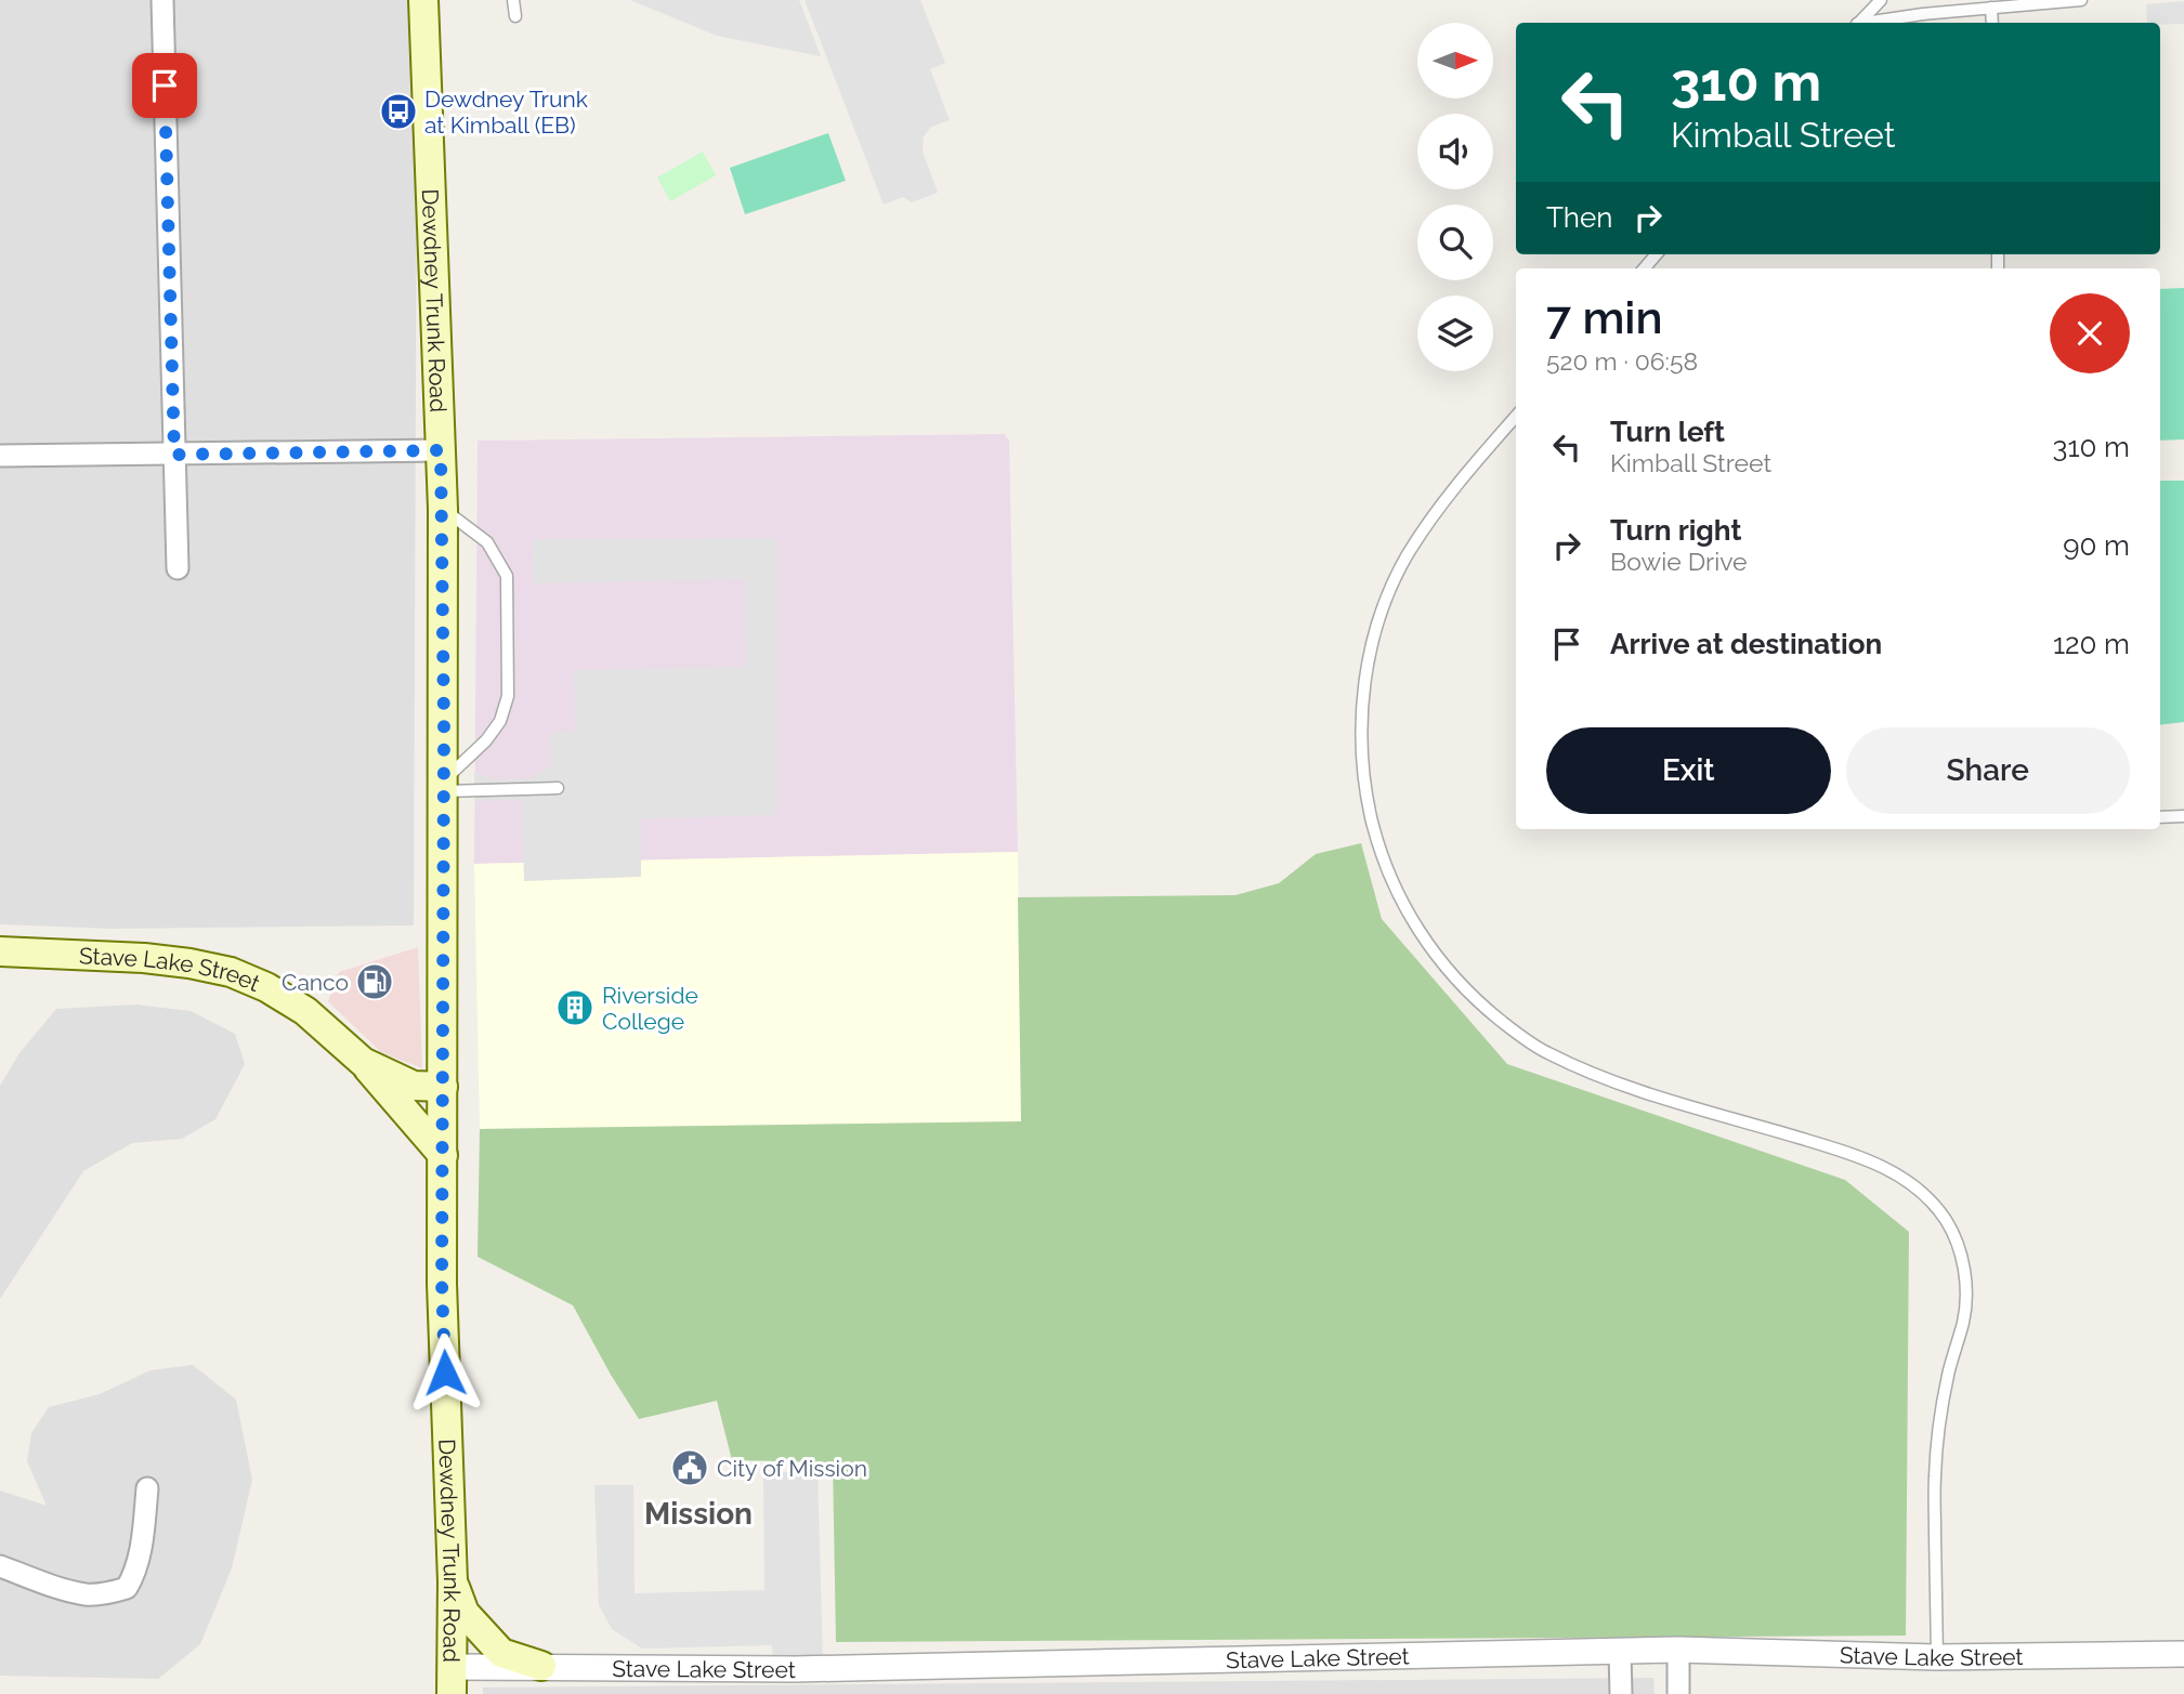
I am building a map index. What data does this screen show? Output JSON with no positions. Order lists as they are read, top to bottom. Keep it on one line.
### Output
{"streets":{"main road":["Dewdney Trunk Road","Stave Lake Street"]},"crossings":[["Dewdney Trunk Road","Stave Lake Street"]],"districts":["Mission"],"places":{"bus stop":["Dewdney Trunk at Kimball (EB)"],"fuel station":["Canco"],"building":["Riverside College"],"public building":["City of Mission"]},"north":"right","page":{"turn":["310 m","Kimball Street"],"then":"Then","heading":["7 min","520 m · 06:58"],"list":[{"name":"Turn left","note":"Kimball Street","value":"310 m"},{"name":"Turn right","note":"Bowie Drive","value":"90 m"},{"name":"Arrive at destination","value":"120 m"}],"buttons":["Exit","Share"]}}
